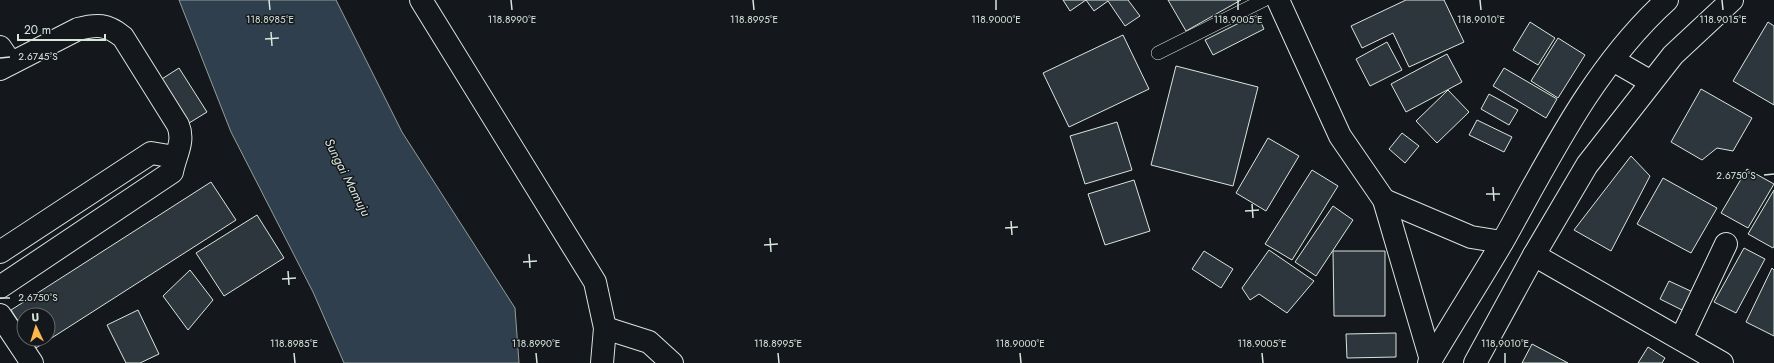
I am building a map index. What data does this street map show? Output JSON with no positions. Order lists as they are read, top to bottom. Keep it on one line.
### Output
{"water":["Sungai Mamuju"],"scale_bar":"20 m","north":"top","coordinates":["118.8985°E","118.8990°E","118.8995°E","118.9000°E","118.9005°E","118.9010°E","118.9015°E","2.6745°S","2.6750°S"]}
